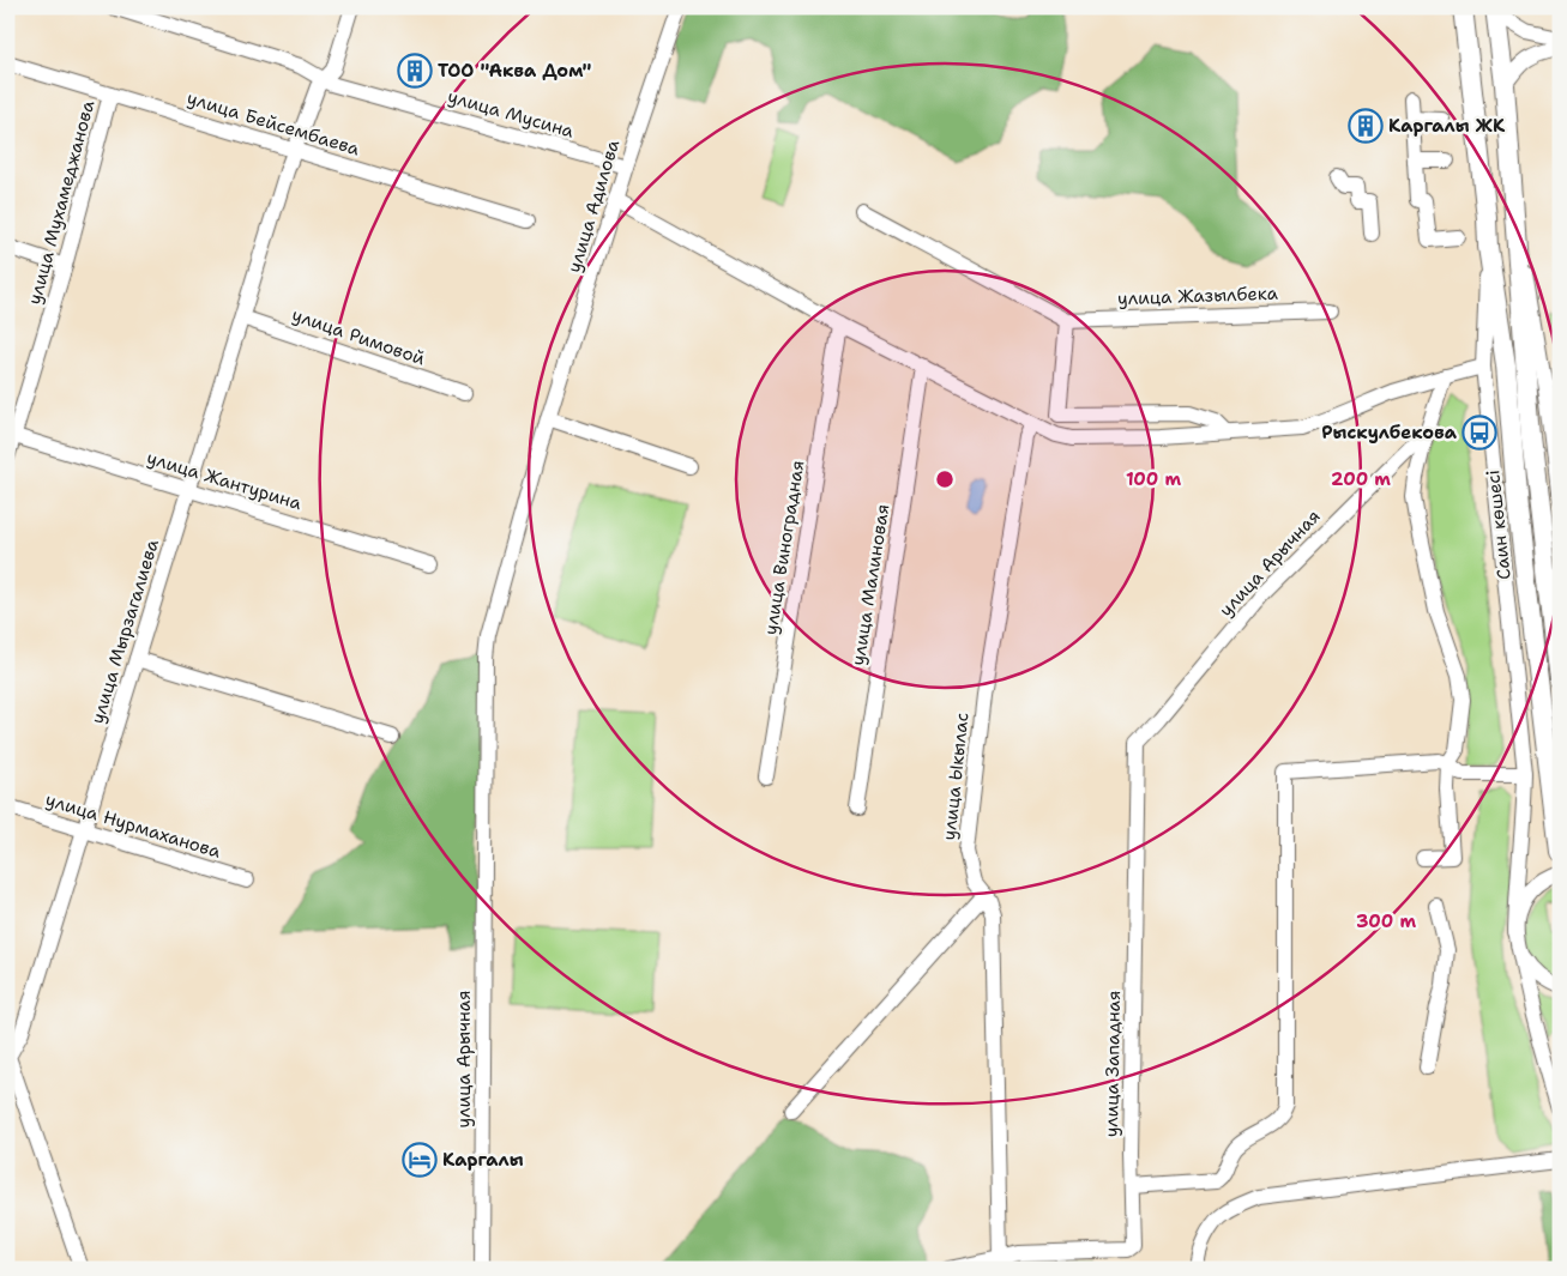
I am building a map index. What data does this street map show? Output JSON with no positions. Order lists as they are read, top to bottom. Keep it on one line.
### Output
{"streets":{"main road":["Саин көшесі"],"street":["улица Мусина","улица Бейсембаева","улица Мухамеджанова","улица Адилова","улица Жазылбека","улица Римовой","улица Жантурина","улица Виноградная","улица Арычная","улица Малиновая","улица Мырзагалиева","улица Ыкылас","улица Нурмаханова","улица Западная"]},"crossings":[["улица Мусина","улица Адилова"],["улица Мусина","улица Мырзагалиева"],["улица Бейсембаева","улица Мухамеджанова"],["улица Бейсембаева","улица Мырзагалиева"],["улица Мухамеджанова","улица Жантурина"],["улица Адилова","улица Арычная"],["улица Римовой","улица Мырзагалиева"],["улица Жантурина","улица Мырзагалиева"],["улица Арычная","улица Западная"],["улица Мырзагалиева","улица Нурмаханова"],["улица Ыкылас","улица Западная"]],"places":{"building":["ТОО \"Аква Дом\"","Каргалы ЖК"],"bus stop":["Рыскулбекова"],"hotel":["Каргалы"]},"rings":["100 m","200 m","300 m"]}
